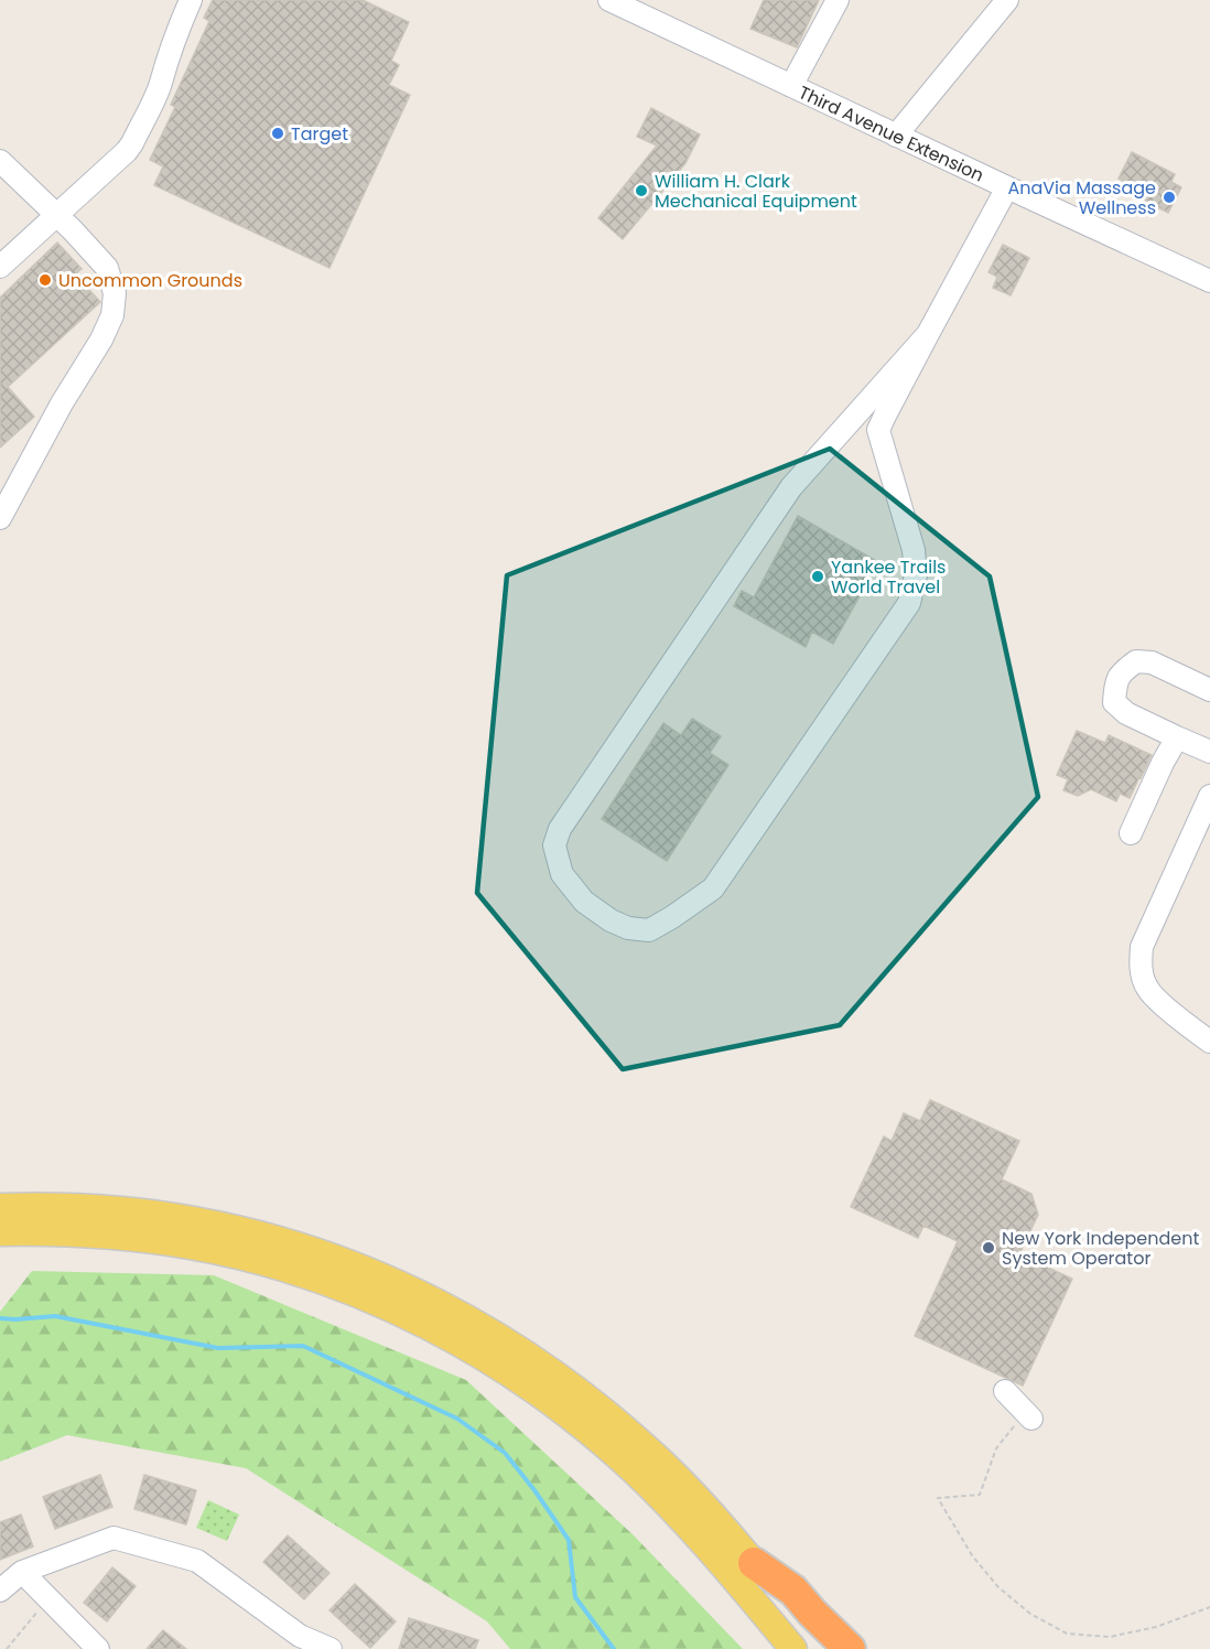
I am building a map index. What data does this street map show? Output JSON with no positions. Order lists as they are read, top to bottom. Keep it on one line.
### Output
{"streets":{"street":["Third Avenue Extension"]},"places":["Target","William H. Clark Mechanical Equipment","AnaVia Massage Wellness","Uncommon Grounds","Yankee Trails World Travel","New York Independent System Operator"]}
